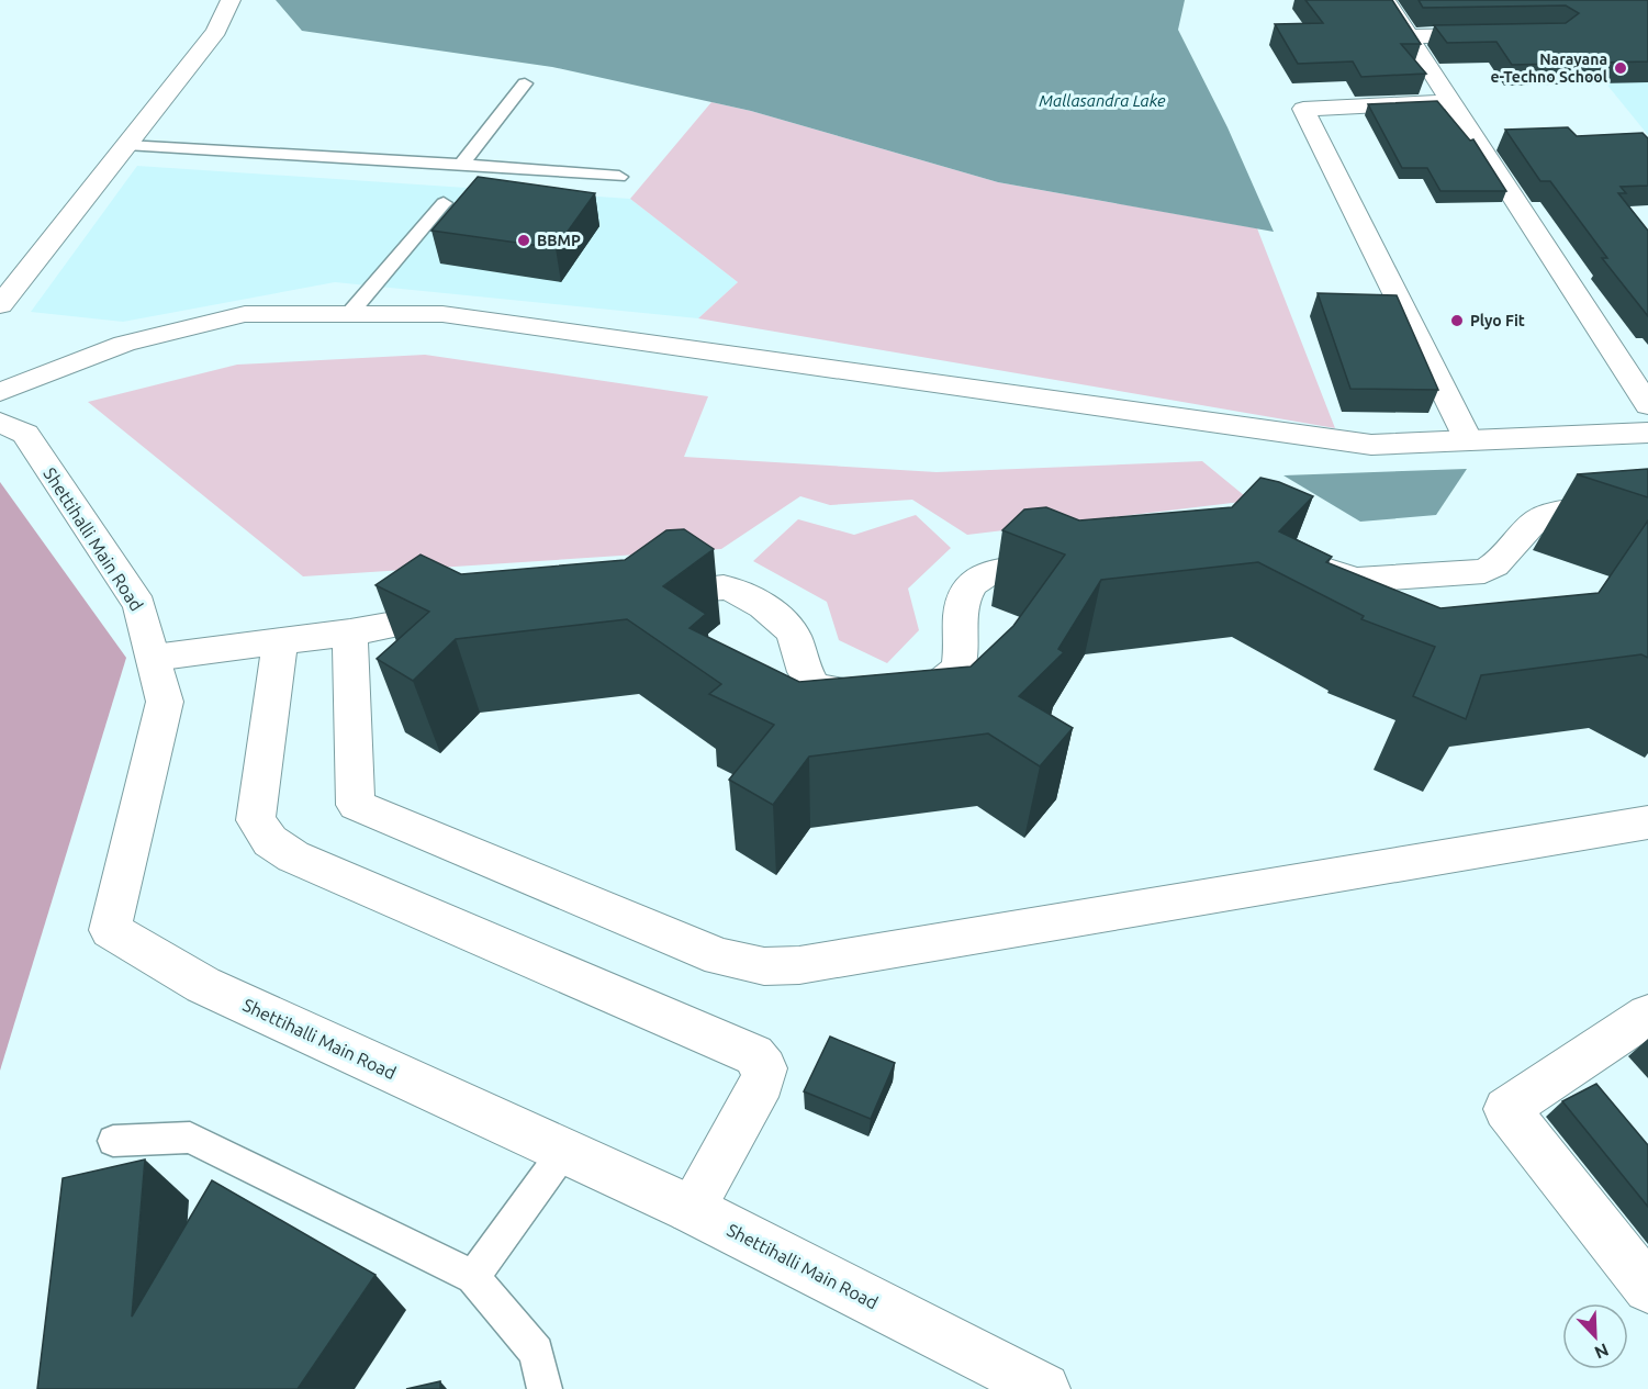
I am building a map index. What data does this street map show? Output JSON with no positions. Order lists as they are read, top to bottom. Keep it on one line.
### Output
{"streets":{"street":["Shettihalli Main Road"]},"water":["Mallasandra Lake"],"places":["Narayana e-Techno School","BBMP","Plyo Fit"],"north":"bottom right"}
